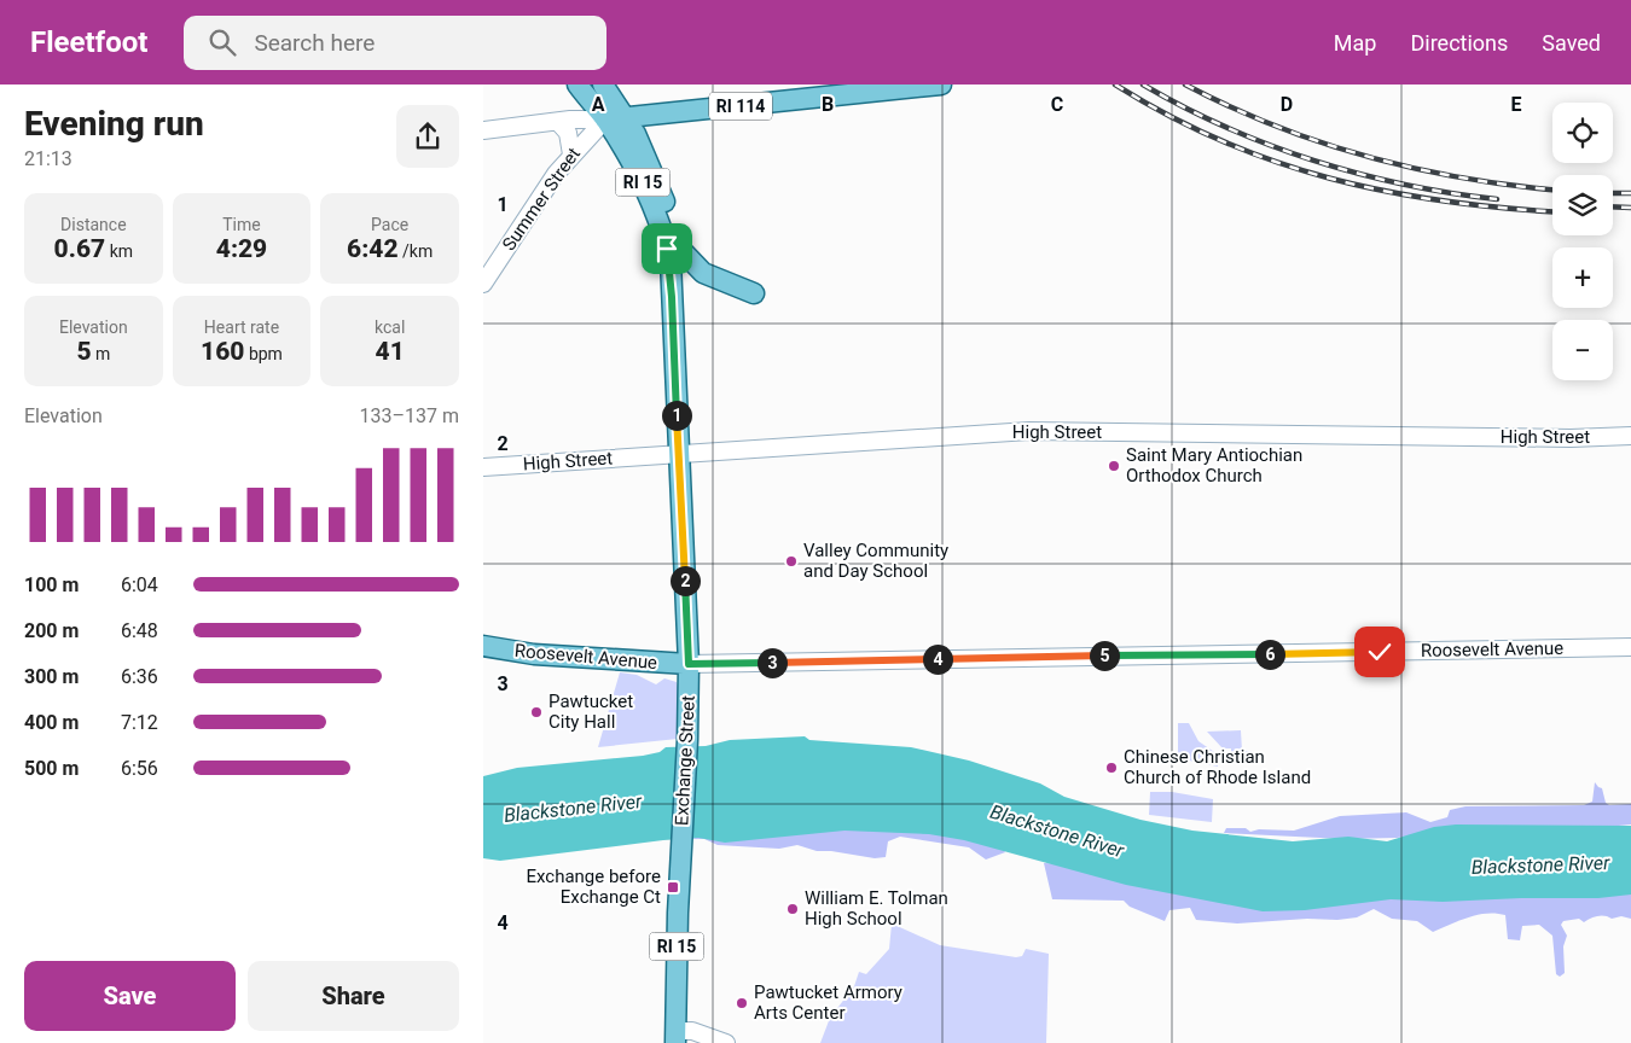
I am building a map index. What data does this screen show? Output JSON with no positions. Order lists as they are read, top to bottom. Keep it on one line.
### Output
{"streets":{"main road":["RI 114","RI 15","Summer Street","High Street","Roosevelt Avenue","Exchange Street"]},"crossings":[["RI 114","RI 15"],["RI 114","Summer Street"],["RI 114","Exchange Street"],["RI 15","Summer Street"],["RI 15","Exchange Street"],["Summer Street","Exchange Street"],["High Street","Exchange Street"],["Roosevelt Avenue","Exchange Street"]],"water":["Blackstone River"],"places":{"other":["Saint Mary Antiochian Orthodox Church","Valley Community and Day School","Pawtucket City Hall","Chinese Christian Church of Rhode Island","William E. Tolman High School","Pawtucket Armory Arts Center"],"transit":["Exchange before Exchange Ct"]},"page":{"header":"Fleetfoot","search":"Search here","nav":["Map","Directions","Saved"],"heading":["Evening run","21:13"],"map_buttons":["+","−"],"stats":[["Distance","0.67 km"],["Time","4:29"],["Pace","6:42 /km"],["Elevation","5 m"],["Heart rate","160 bpm"],["kcal","41"]],"chart":["Elevation","133–137 m"],"pins":["1","2","6","5","4","3"],"list":[{"name":"100 m","note":"6:04"},{"name":"200 m","note":"6:48"},{"name":"300 m","note":"6:36"},{"name":"400 m","note":"7:12"},{"name":"500 m","note":"6:56"}],"buttons":["Save","Share"]},"grid":{"columns":["A","B","C","D","E"],"rows":["1","2","3","4"]}}
